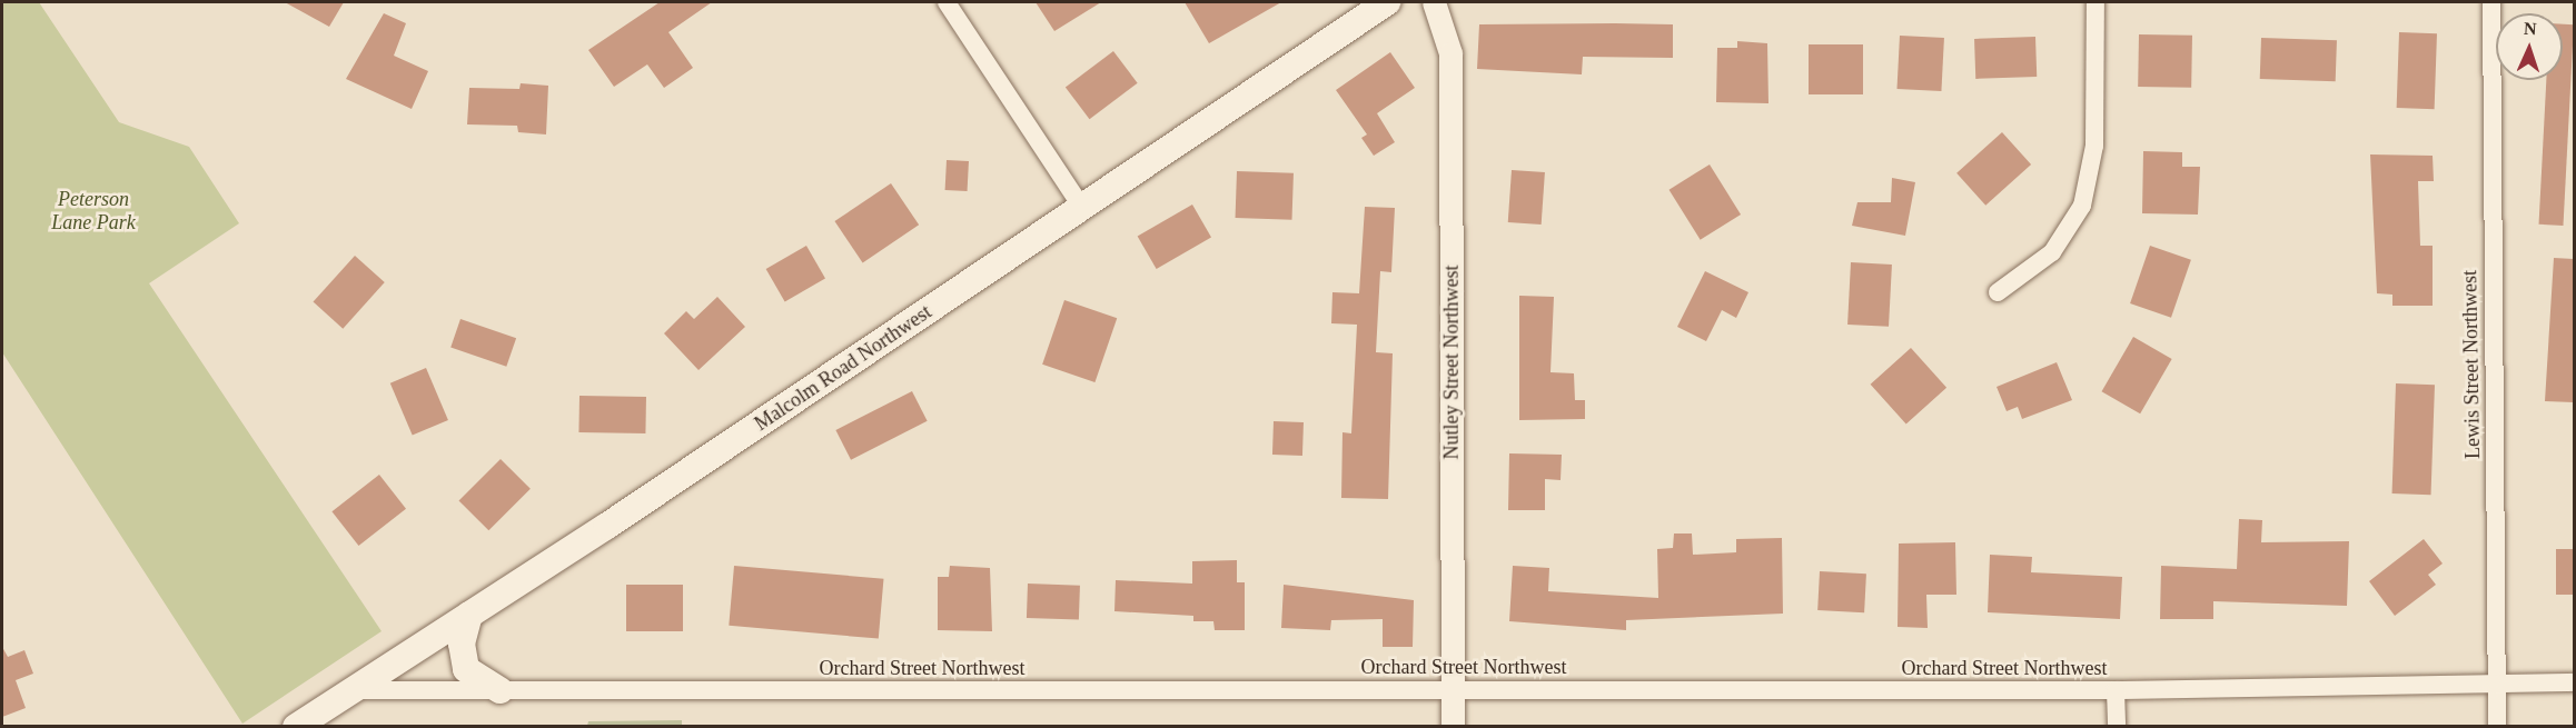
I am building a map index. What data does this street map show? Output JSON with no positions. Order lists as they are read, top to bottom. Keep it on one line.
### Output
{"streets":{"main road":["Malcolm Road Northwest"],"street":["Nutley Street Northwest","Lewis Street Northwest","Orchard Street Northwest"]},"crossings":[["Nutley Street Northwest","Orchard Street Northwest"],["Lewis Street Northwest","Orchard Street Northwest"],["Malcolm Road Northwest","Orchard Street Northwest"]],"parks":["Peterson Lane Park"],"north":"top"}
